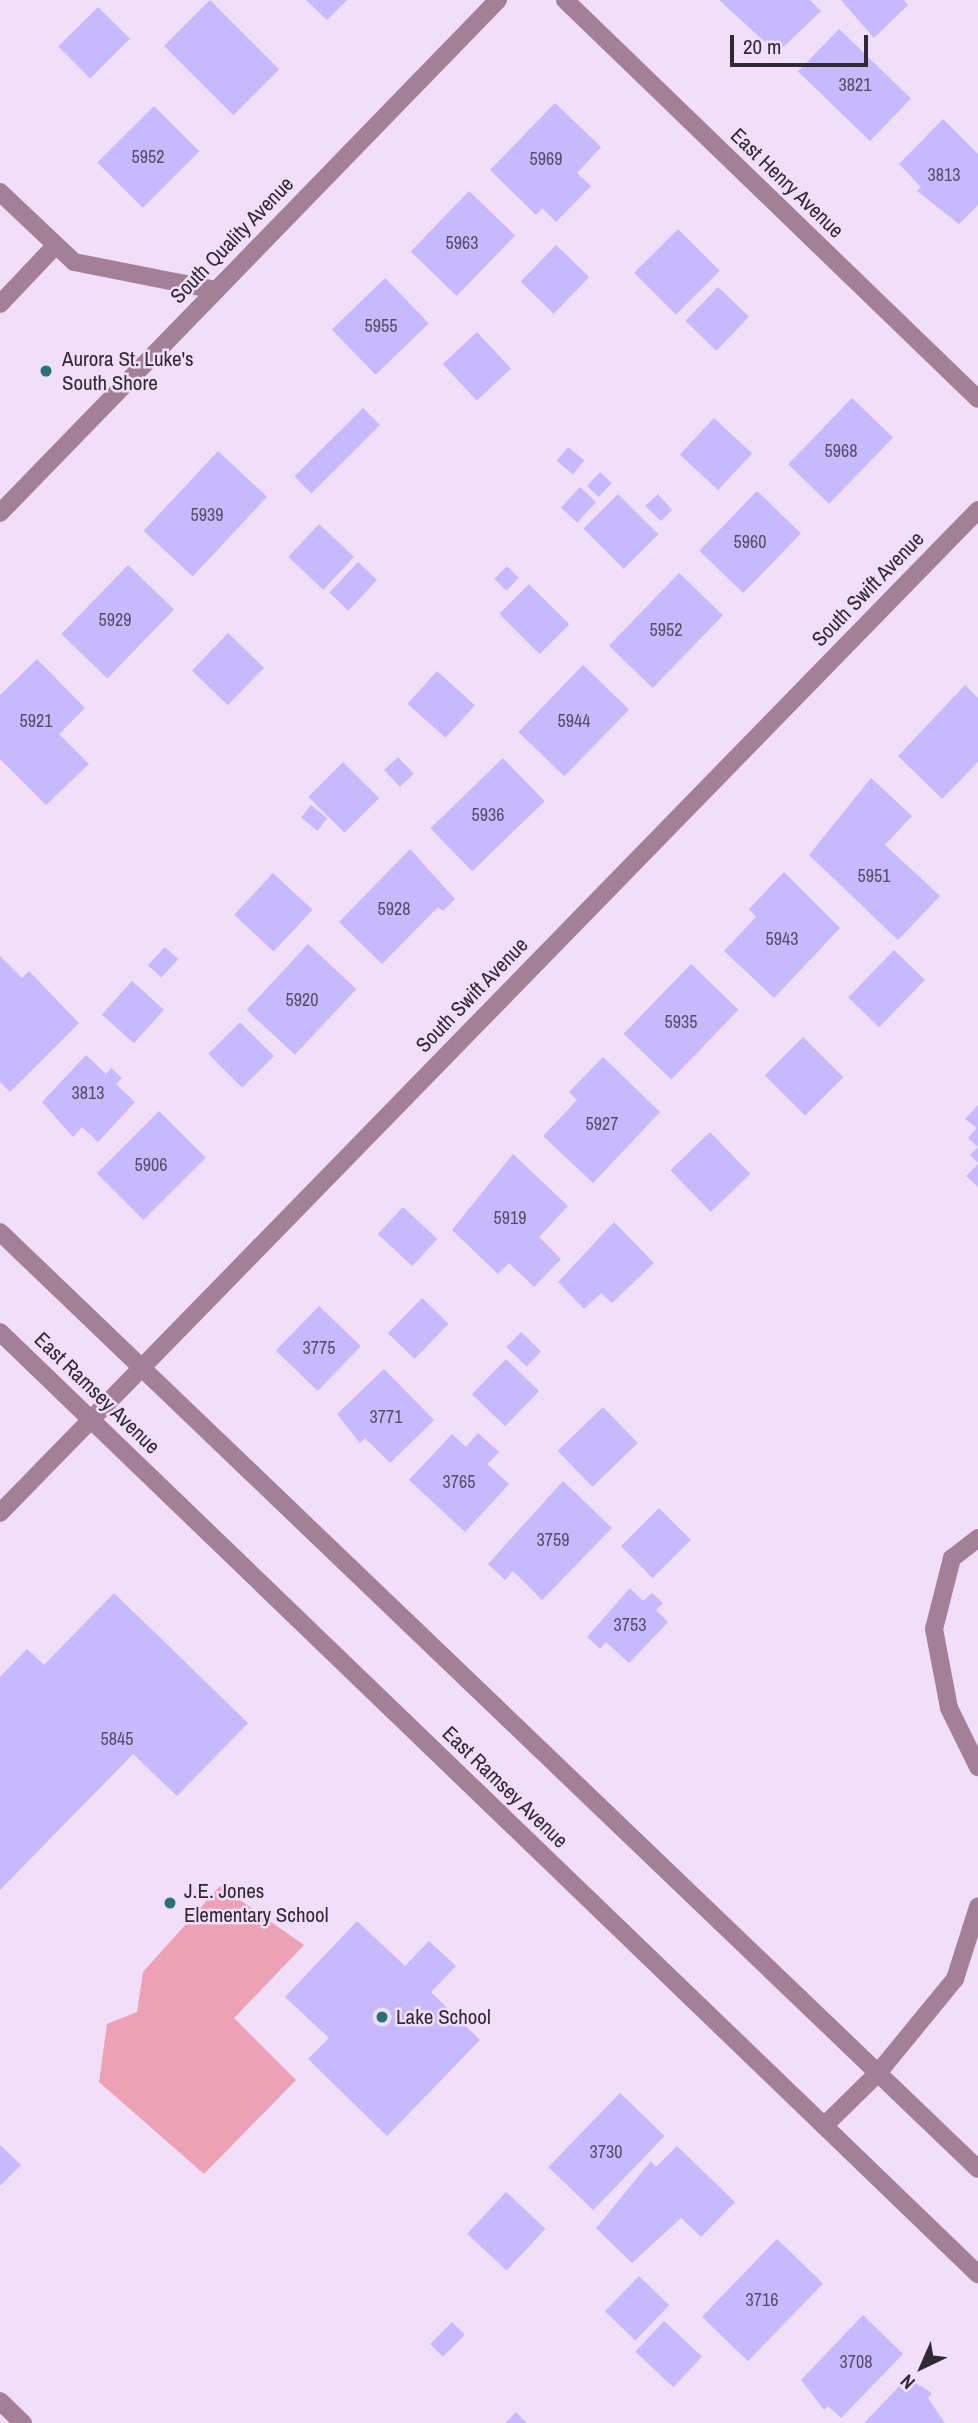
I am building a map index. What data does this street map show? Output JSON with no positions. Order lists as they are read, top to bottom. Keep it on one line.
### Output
{"streets":{"street":["East Henry Avenue","South Quality Avenue","South Swift Avenue","East Ramsey Avenue"]},"crossings":[["South Swift Avenue","East Ramsey Avenue"]],"places":["Aurora St. Luke's South Shore","J.E. Jones Elementary School","Lake School"],"house_numbers":["3821","5952","5969","3813","5963","5955","5968","5939","5960","5929","5952","5921","5944","5936","5951","5928","5943","5920","5935","3813","5927","5906","5919","3775","3771","3765","3759","3753","5845","3730","3716","3708"],"scale_bar":"20 m","north":"bottom left"}
